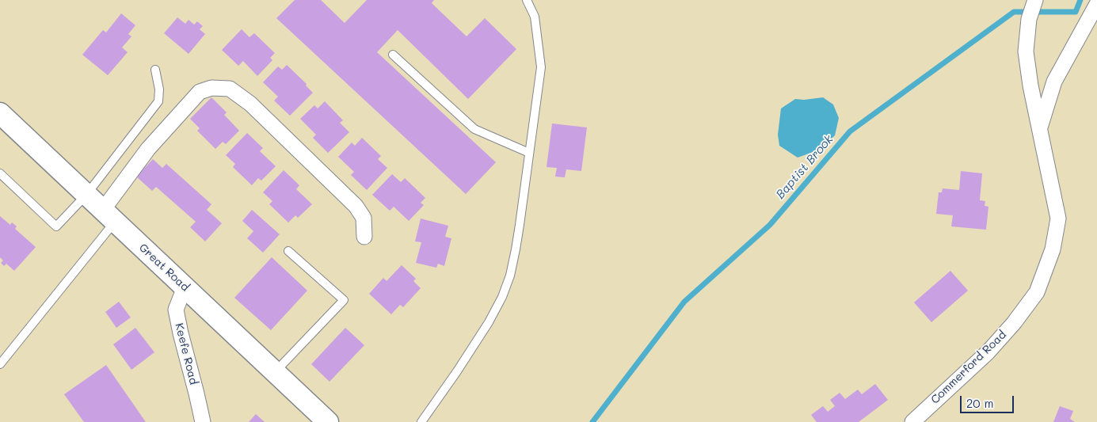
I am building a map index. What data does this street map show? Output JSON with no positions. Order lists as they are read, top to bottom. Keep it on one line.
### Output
{"streets":{"main road":["Great Road"],"street":["Keefe Road","Commerford Road"]},"crossings":[["Great Road","Keefe Road"]],"water":["Baptist Brook"],"scale_bar":"20 m"}
